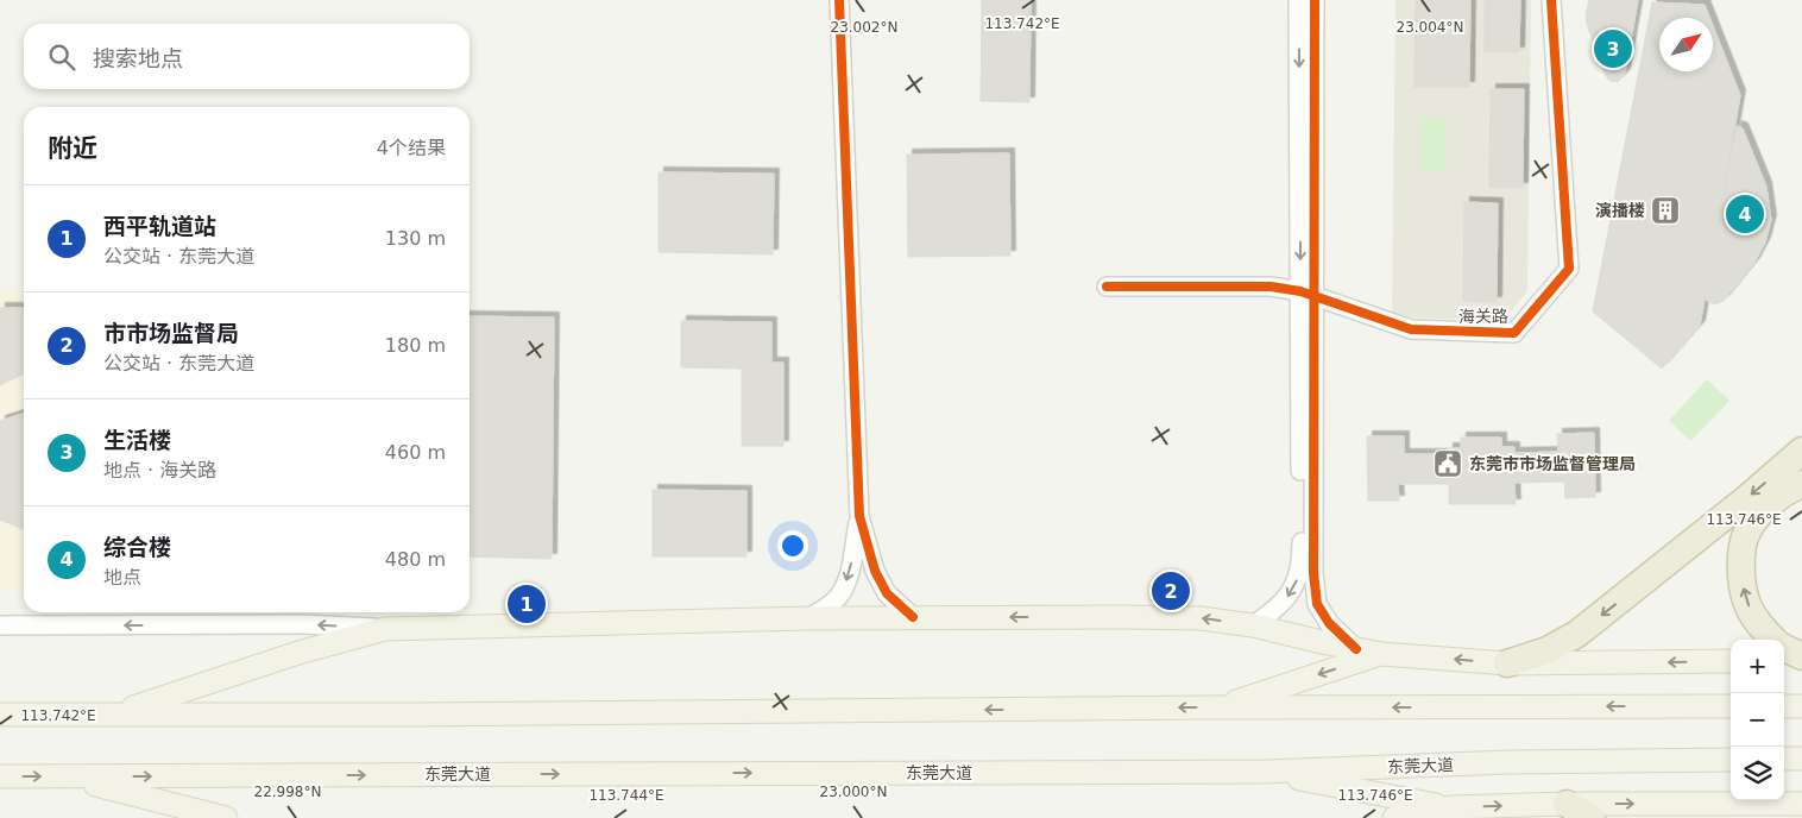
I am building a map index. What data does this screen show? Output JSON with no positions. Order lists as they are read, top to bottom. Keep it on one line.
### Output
{"streets":{"main road":["东莞大道"],"street":["海关路"]},"places":{"building":["演播楼"],"public building":["东莞市市场监督管理局"]},"north":"top right","page":{"search":"搜索地点","pins":["3","4","2","1"],"heading":["附近","4个结果"],"list":[{"mark":"1","name":"西平轨道站","note":"公交站 · 东莞大道","value":"130 m"},{"mark":"2","name":"市市场监督局","note":"公交站 · 东莞大道","value":"180 m"},{"mark":"3","name":"生活楼","note":"地点 · 海关路","value":"460 m"},{"mark":"4","name":"综合楼","note":"地点","value":"480 m"}],"map_buttons":["+","−"]},"coordinates":["113.742°E","23.002°N","23.004°N","113.746°E","22.998°N","23.000°N","113.744°E"]}
